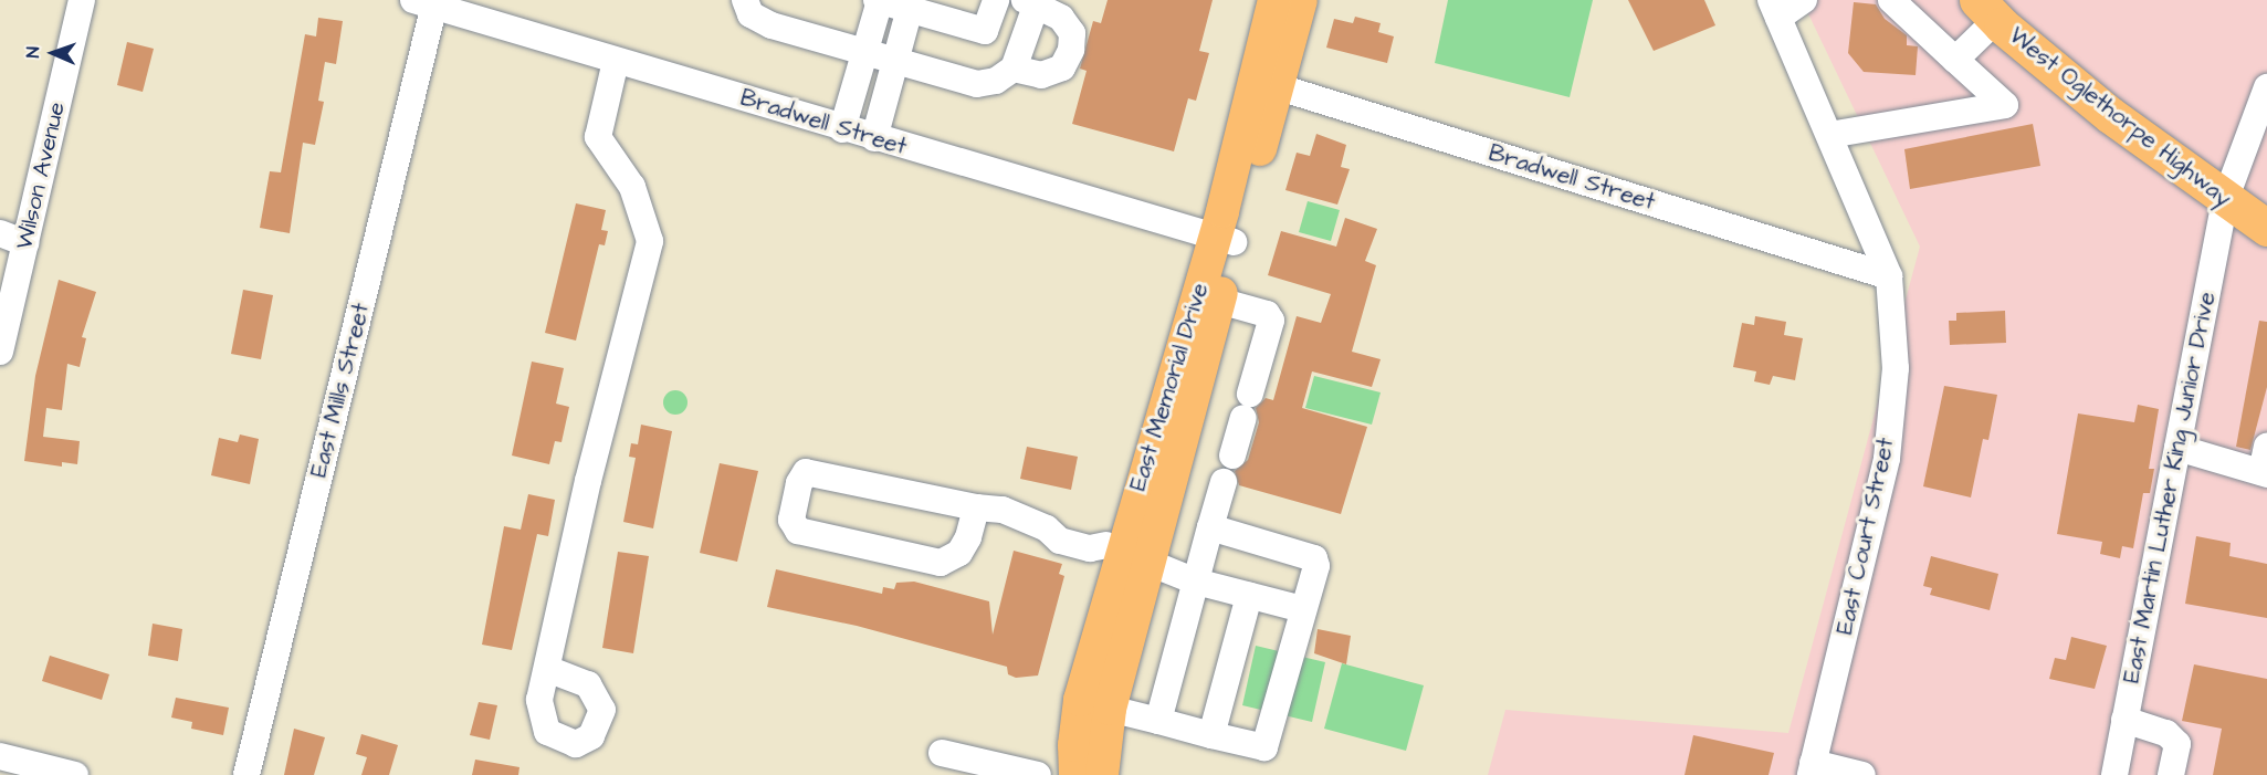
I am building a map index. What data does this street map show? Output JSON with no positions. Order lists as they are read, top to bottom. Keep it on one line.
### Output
{"streets":{"highway":["West Oglethorpe Highway"],"main road":["East Memorial Drive"],"street":["Bradwell Street","Wilson Avenue","East Mills Street","East Martin Luther King Junior Drive","East Court Street"]},"crossings":[["West Oglethorpe Highway","East Martin Luther King Junior Drive"],["Bradwell Street","East Memorial Drive"],["Bradwell Street","East Mills Street"],["Bradwell Street","East Court Street"]],"north":"left"}
